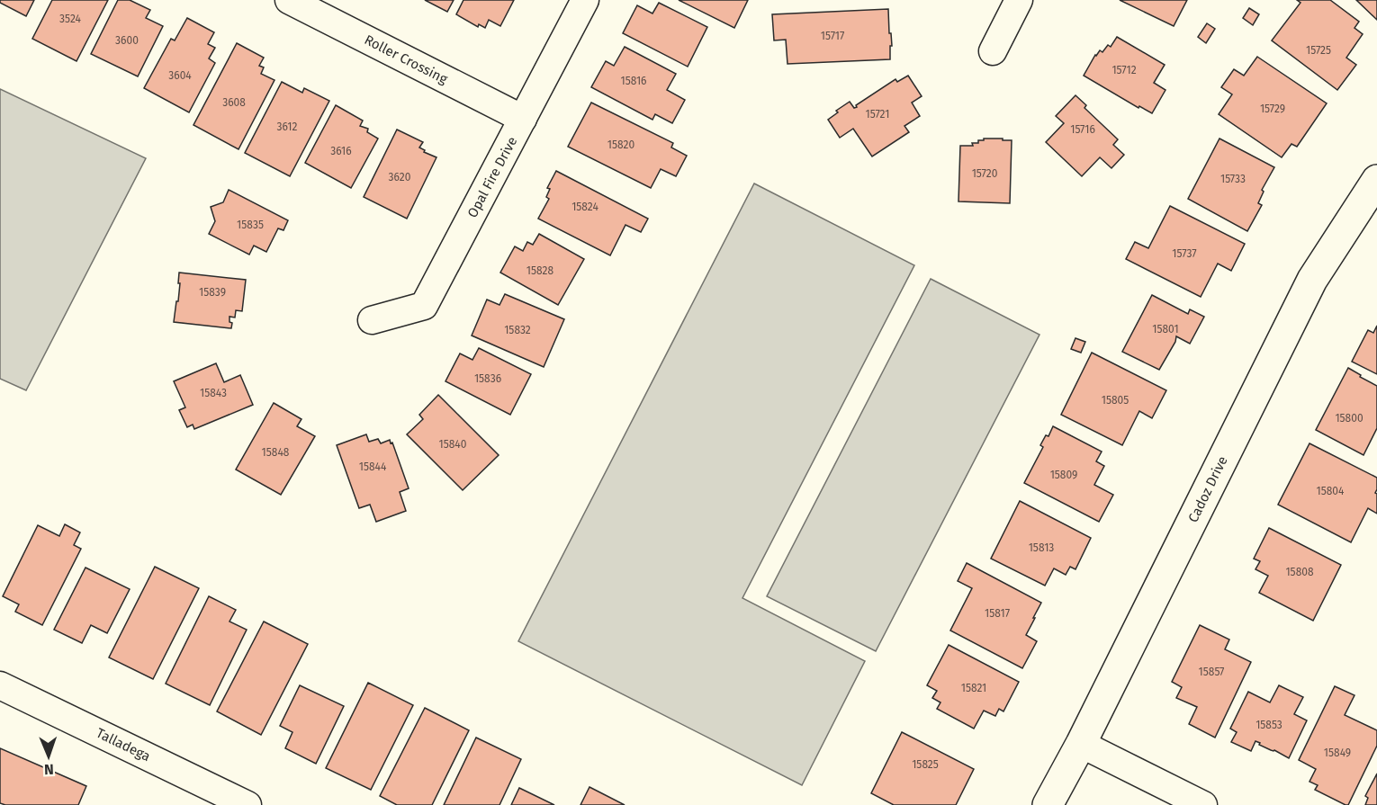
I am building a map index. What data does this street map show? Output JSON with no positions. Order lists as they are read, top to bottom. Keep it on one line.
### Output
{"streets":{"street":["Roller Crossing","Opal Fire Drive","Cadoz Drive","Talladega"]},"crossings":[["Roller Crossing","Opal Fire Drive"]],"house_numbers":["3524","15717","3600","15725","15712","3604","15816","3608","15729","15721","3612","15716","15820","3616","15720","3620","15733","15824","15835","15737","15828","15839","15801","15832","15836","15843","15805","15800","15840","15848","15844","15809","15804","15813","15808","15817","15857","15821","15853","15849","15825"],"north":"bottom"}
